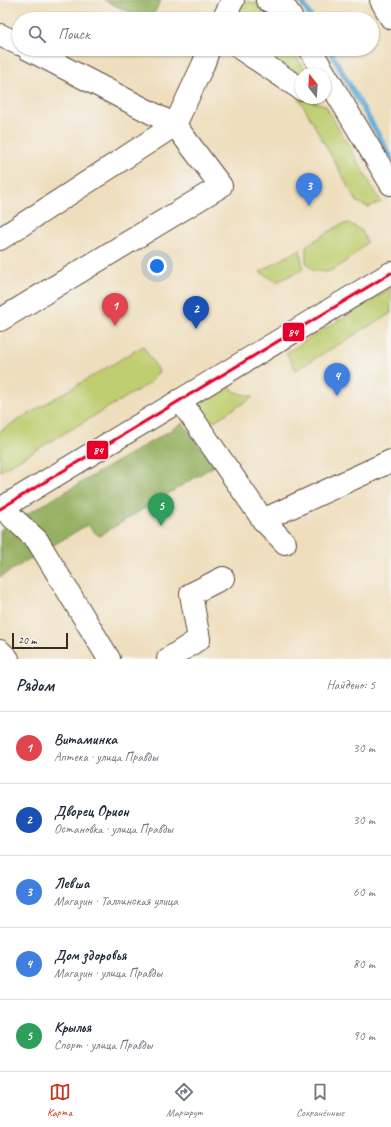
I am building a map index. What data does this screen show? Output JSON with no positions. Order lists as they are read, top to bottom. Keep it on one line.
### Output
{"lines":["transit line 84"],"scale_bar":"20 m","north":"top","page":{"search":"Поиск","pins":["3","1","2","4","5"],"scale":"20 m","heading":["Рядом","Найдено: 5"],"list":[{"mark":"1","name":"Витаминка","note":"Аптека · улица Правды","value":"30 m"},{"mark":"2","name":"Дворец Орион","note":"Остановка · улица Правды","value":"30 m"},{"mark":"3","name":"Левша","note":"Магазин · Таллинская улица","value":"60 m"},{"mark":"4","name":"Дом здоровья","note":"Магазин · улица Правды","value":"80 m"},{"mark":"5","name":"Крылья","note":"Спорт · улица Правды","value":"90 m"}],"nav":["Карта","Маршрут","Сохранённые"]}}
